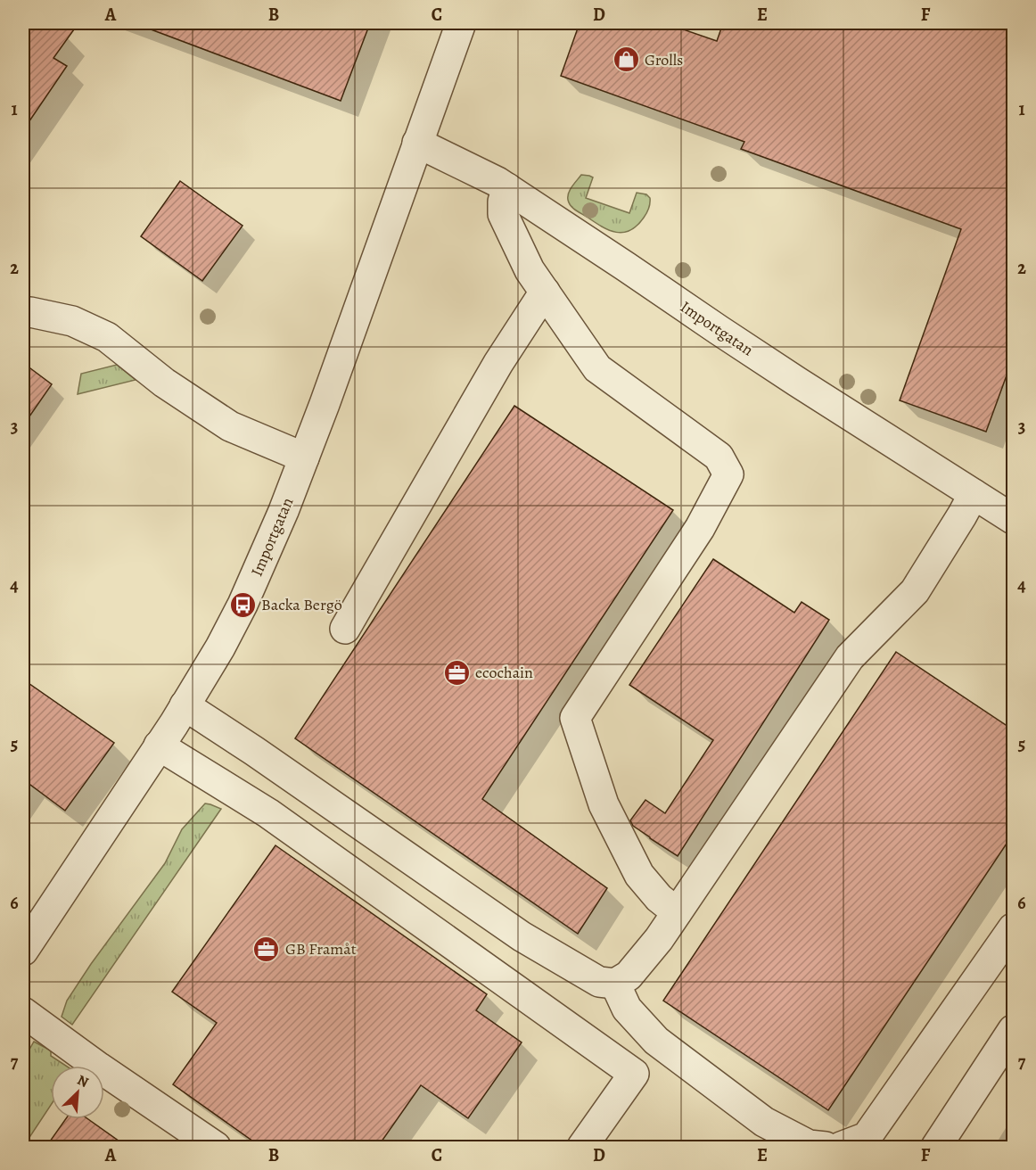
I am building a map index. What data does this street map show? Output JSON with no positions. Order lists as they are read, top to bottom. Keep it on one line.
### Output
{"streets":{"street":["Importgatan"]},"places":{"shop":["Grolls"],"bus stop":["Backa Bergö"],"office":["ecochain","GB Framåt"]},"north":"top right","grid":{"columns":["A","B","C","D","E","F"],"rows":["1","2","3","4","5","6","7"]}}
